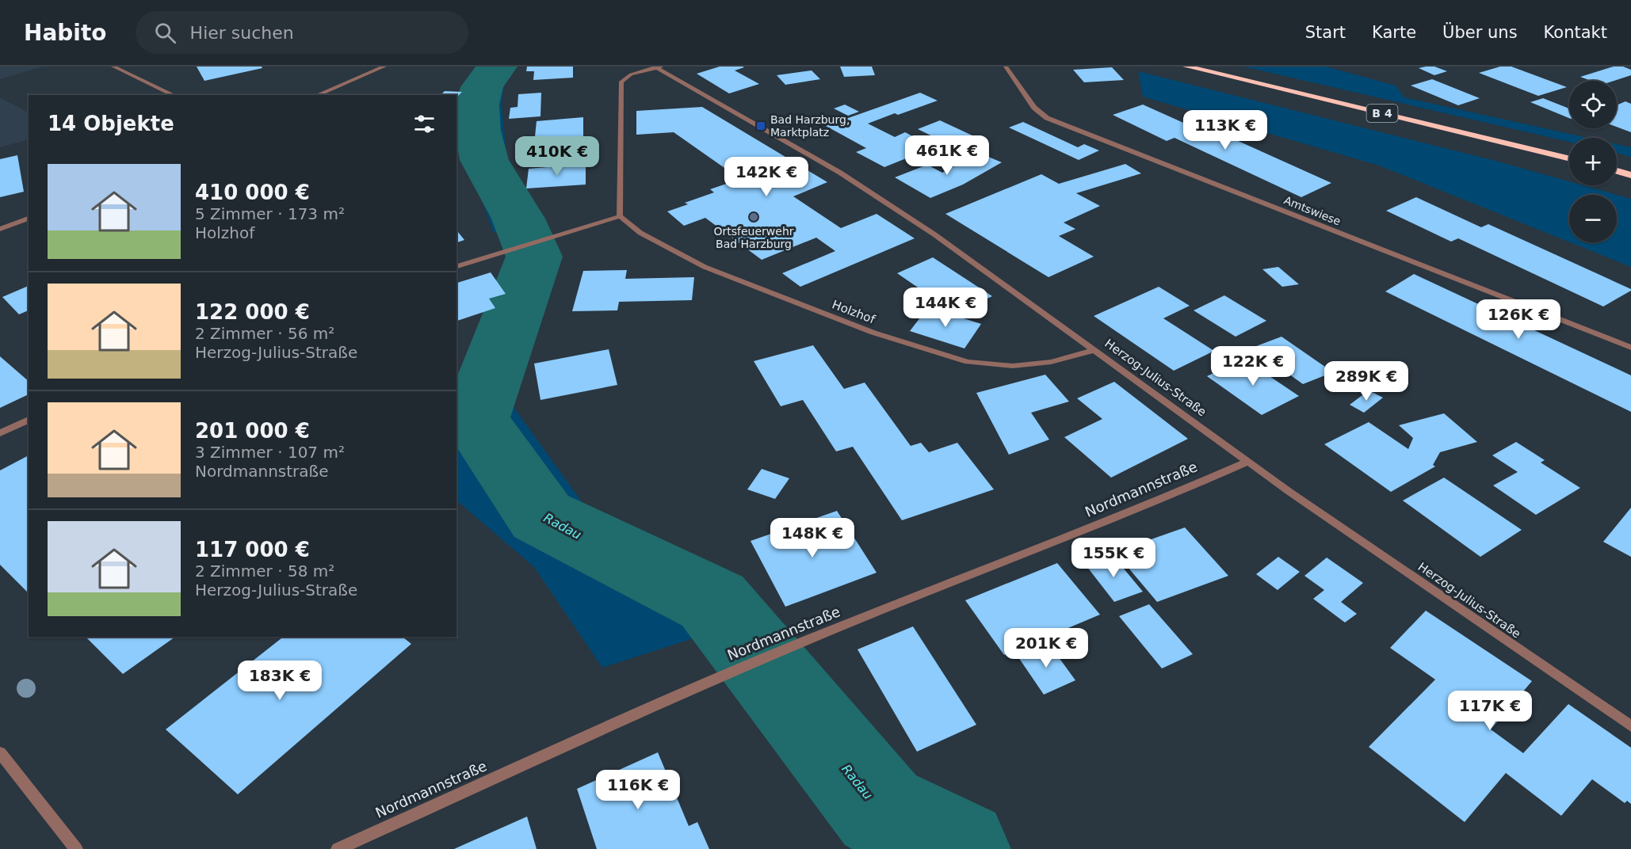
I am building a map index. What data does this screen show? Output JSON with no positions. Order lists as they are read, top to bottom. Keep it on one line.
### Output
{"streets":{"highway":["B 4"],"street":["Amtswiese","Holzhof","Herzog-Julius-Straße","Nordmannstraße"]},"crossings":[["Holzhof","Herzog-Julius-Straße"],["Herzog-Julius-Straße","Nordmannstraße"]],"water":["Radau"],"places":{"transit":["Bad Harzburg, Marktplatz"],"other":["Ortsfeuerwehr Bad Harzburg"]},"page":{"header":"Habito","search":"Hier suchen","nav":["Start","Karte","Über uns","Kontakt"],"map_buttons":["+","−"],"heading":"14 Objekte","price":["113K €","461K €","410K €","142K €","144K €","126K €","122K €","289K €","148K €","155K €","201K €","183K €","117K €","116K €"],"list":[{"name":"410 000 €","note":"5 Zimmer · 173 m² · Holzhof"},{"name":"122 000 €","note":"2 Zimmer · 56 m² · Herzog-Julius-Straße"},{"name":"201 000 €","note":"3 Zimmer · 107 m² · Nordmannstraße"},{"name":"117 000 €","note":"2 Zimmer · 58 m² · Herzog-Julius-Straße"}]}}
